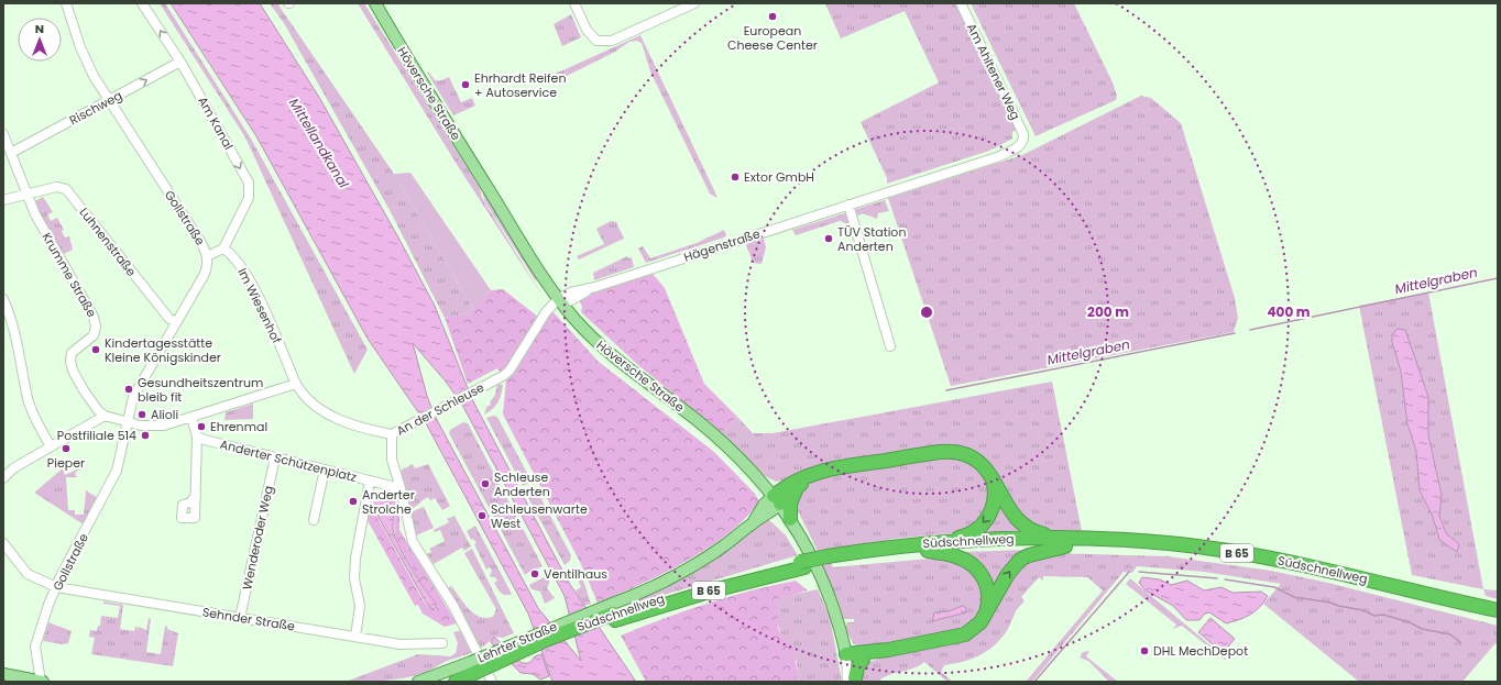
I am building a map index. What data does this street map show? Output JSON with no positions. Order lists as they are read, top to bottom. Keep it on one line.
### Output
{"streets":{"highway":["Südschnellweg","B 65"],"main road":["Höversche Straße","Lehrter Straße"],"street":["Am Ahltener Weg","Rischweg","Am Kanal","Gollstraße","Luhnenstraße","Hägenstraße","Krumme Straße","Im Wiesenhof","An der Schleuse","Anderter Schützenplatz","Wenderoder Weg","Sehnder Straße"]},"crossings":[["Am Ahltener Weg","Hägenstraße"],["Höversche Straße","Hägenstraße"],["Höversche Straße","An der Schleuse"],["Rischweg","Am Kanal"],["Rischweg","Gollstraße"],["Am Kanal","Im Wiesenhof"],["Gollstraße","Luhnenstraße"],["Gollstraße","Sehnder Straße"],["Luhnenstraße","Krumme Straße"],["Hägenstraße","An der Schleuse"],["Im Wiesenhof","An der Schleuse"],["An der Schleuse","Anderter Schützenplatz"],["Anderter Schützenplatz","Wenderoder Weg"],["Wenderoder Weg","Sehnder Straße"],["Südschnellweg","Lehrter Straße"]],"one_way":["Rischweg"],"water":["Mittellandkanal","Mittelgraben"],"places":["European Cheese Center","Ehrhardt Reifen + Autoservice","Extor GmbH","TÜV Station Anderten","Kindertagesstätte Kleine Königskinder","Gesundheitszentrum bleib fit","Alioli","Ehrenmal","Postfiliale 514","Pieper","Schleuse Anderten","Anderter Strolche","Schleusenwarte West","Ventilhaus","DHL MechDepot"],"north":"top","rings":["200 m","400 m"]}
